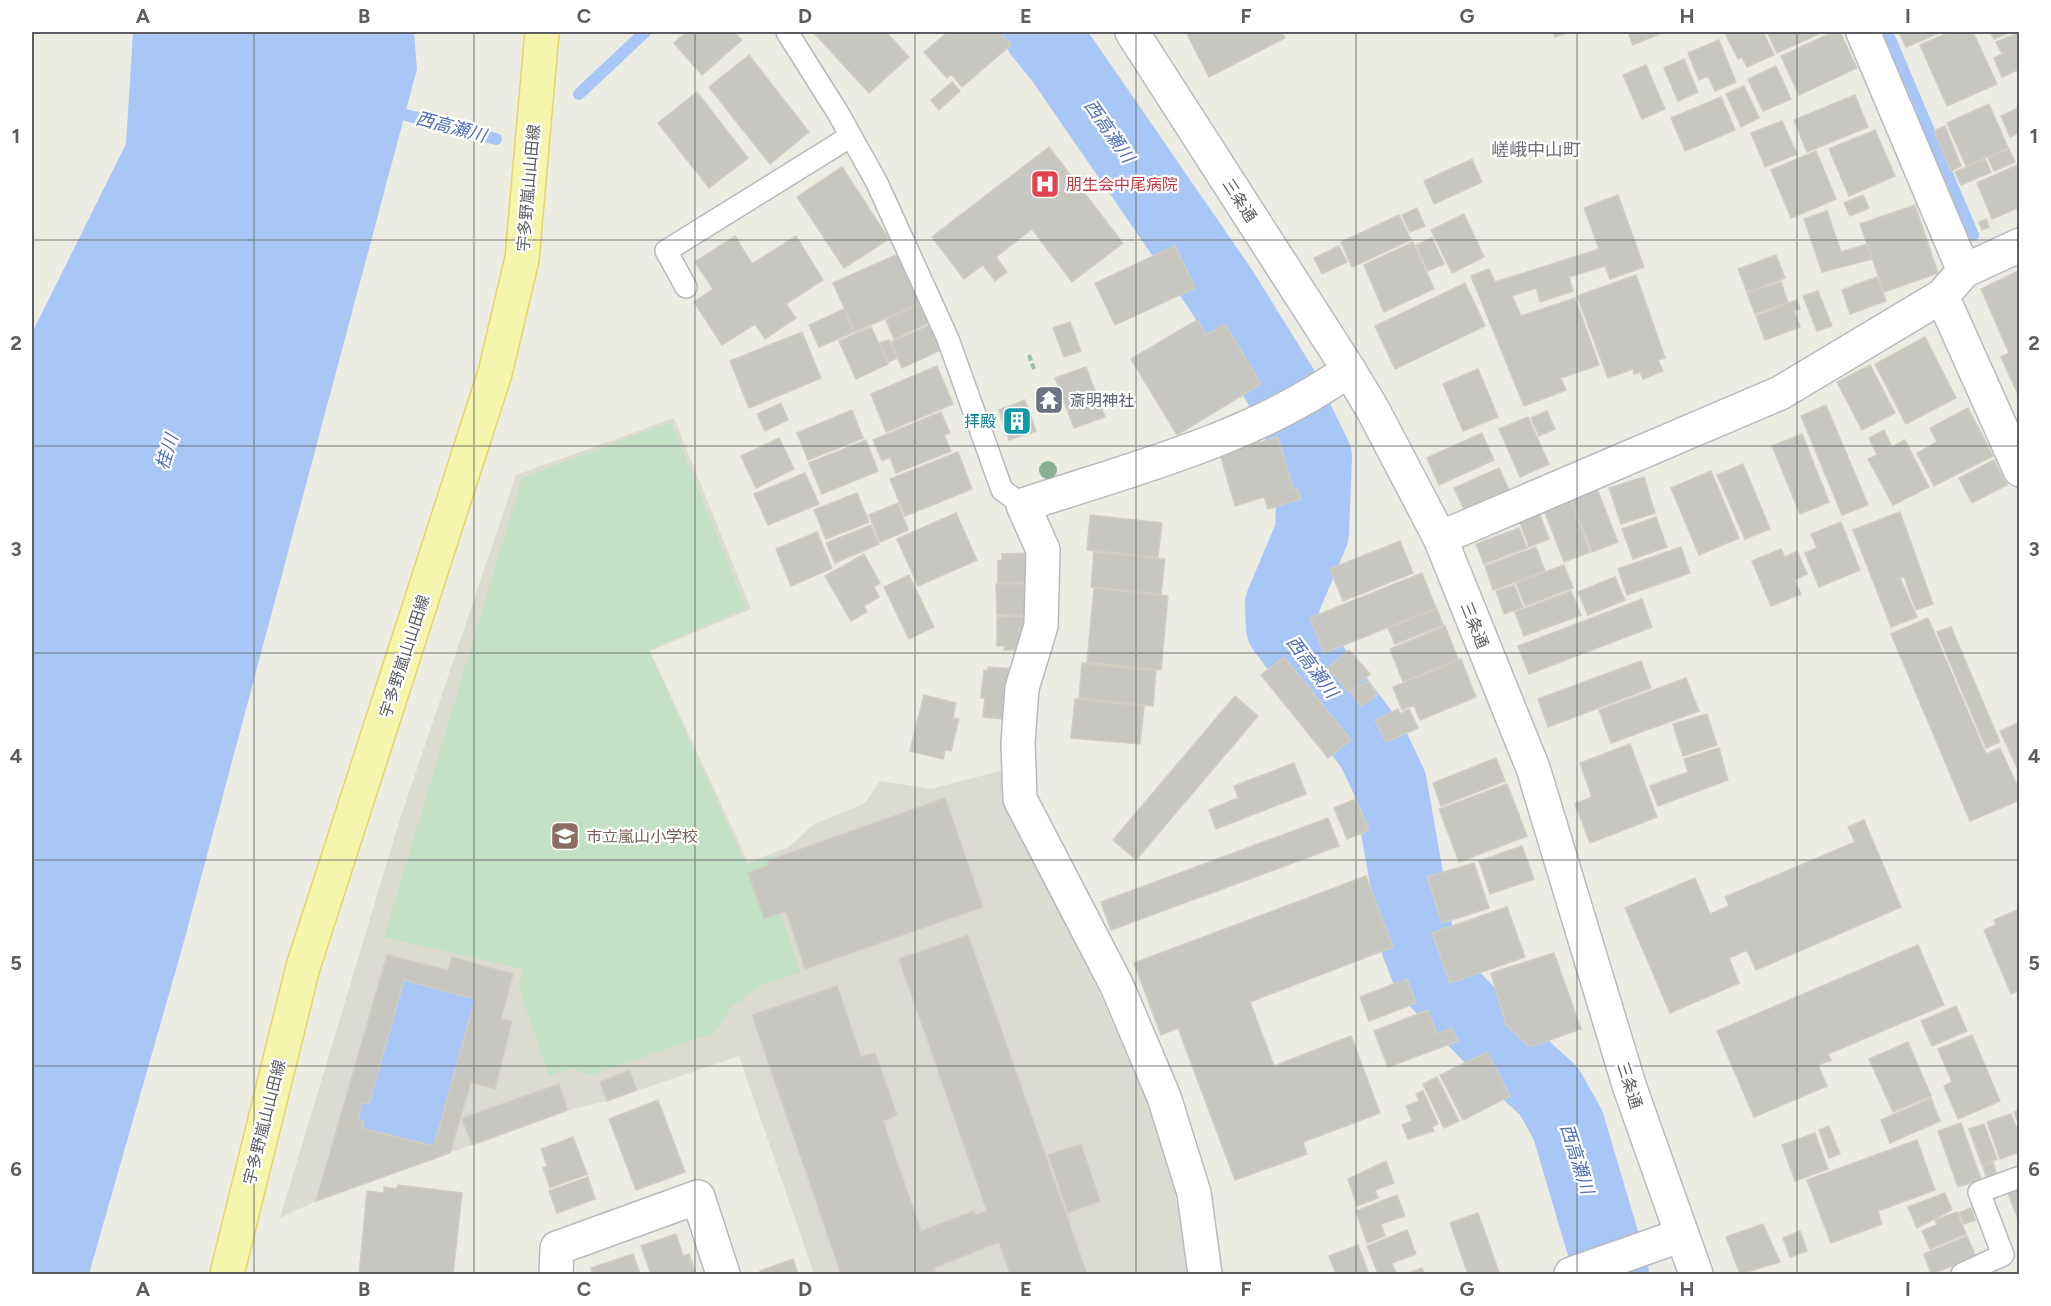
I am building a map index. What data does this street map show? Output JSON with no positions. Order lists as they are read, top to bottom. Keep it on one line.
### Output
{"streets":{"main road":["宇多野嵐山山田線"],"street":["三条通"]},"districts":["嵯峨中山町"],"water":["西高瀬川","桂川"],"places":{"hospital":["朋生会中尾病院"],"temple":["斎明神社"],"building":["拝殿"],"school or university":["市立嵐山小学校"]},"grid":{"columns":["A","B","C","D","E","F","G","H","I"],"rows":["1","2","3","4","5","6"]}}
